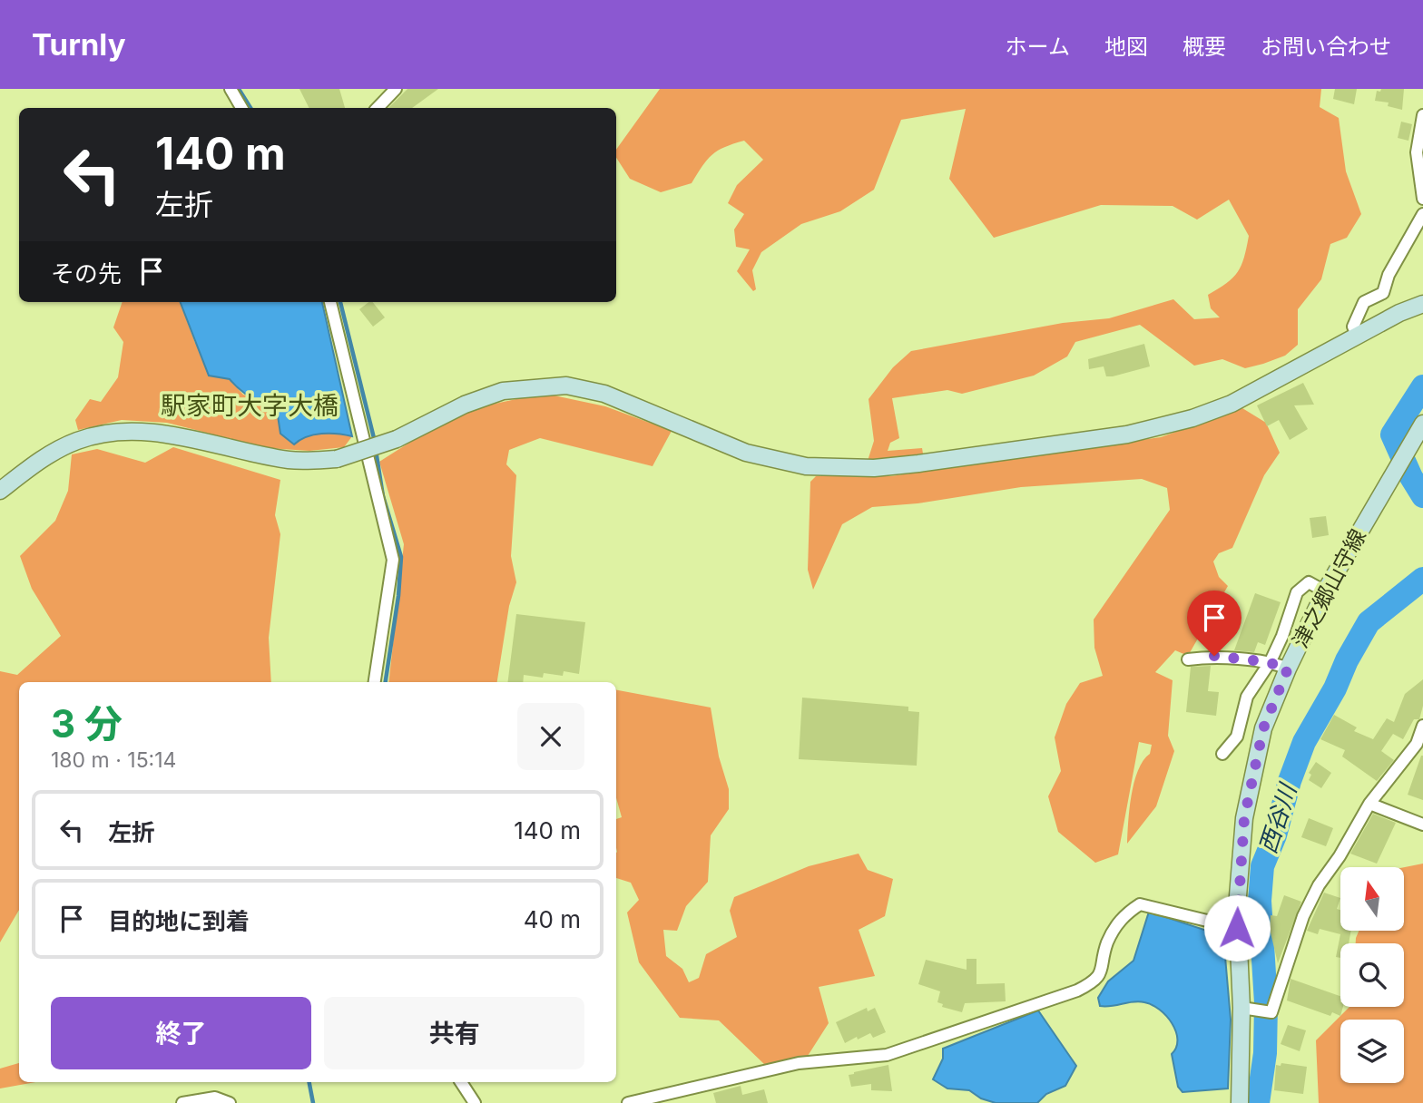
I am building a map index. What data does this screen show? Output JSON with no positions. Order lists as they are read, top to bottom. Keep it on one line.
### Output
{"streets":{"street":["津之郷山守線"]},"districts":["駅家町大字大橋"],"water":["西谷川"],"north":"top","page":{"header":"Turnly","nav":["ホーム","地図","概要","お問い合わせ"],"turn":["140 m","左折"],"then":"その先","heading":["3 分","180 m · 15:14"],"list":[{"name":"左折","value":"140 m"},{"name":"目的地に到着","value":"40 m"}],"buttons":["終了","共有"]}}
